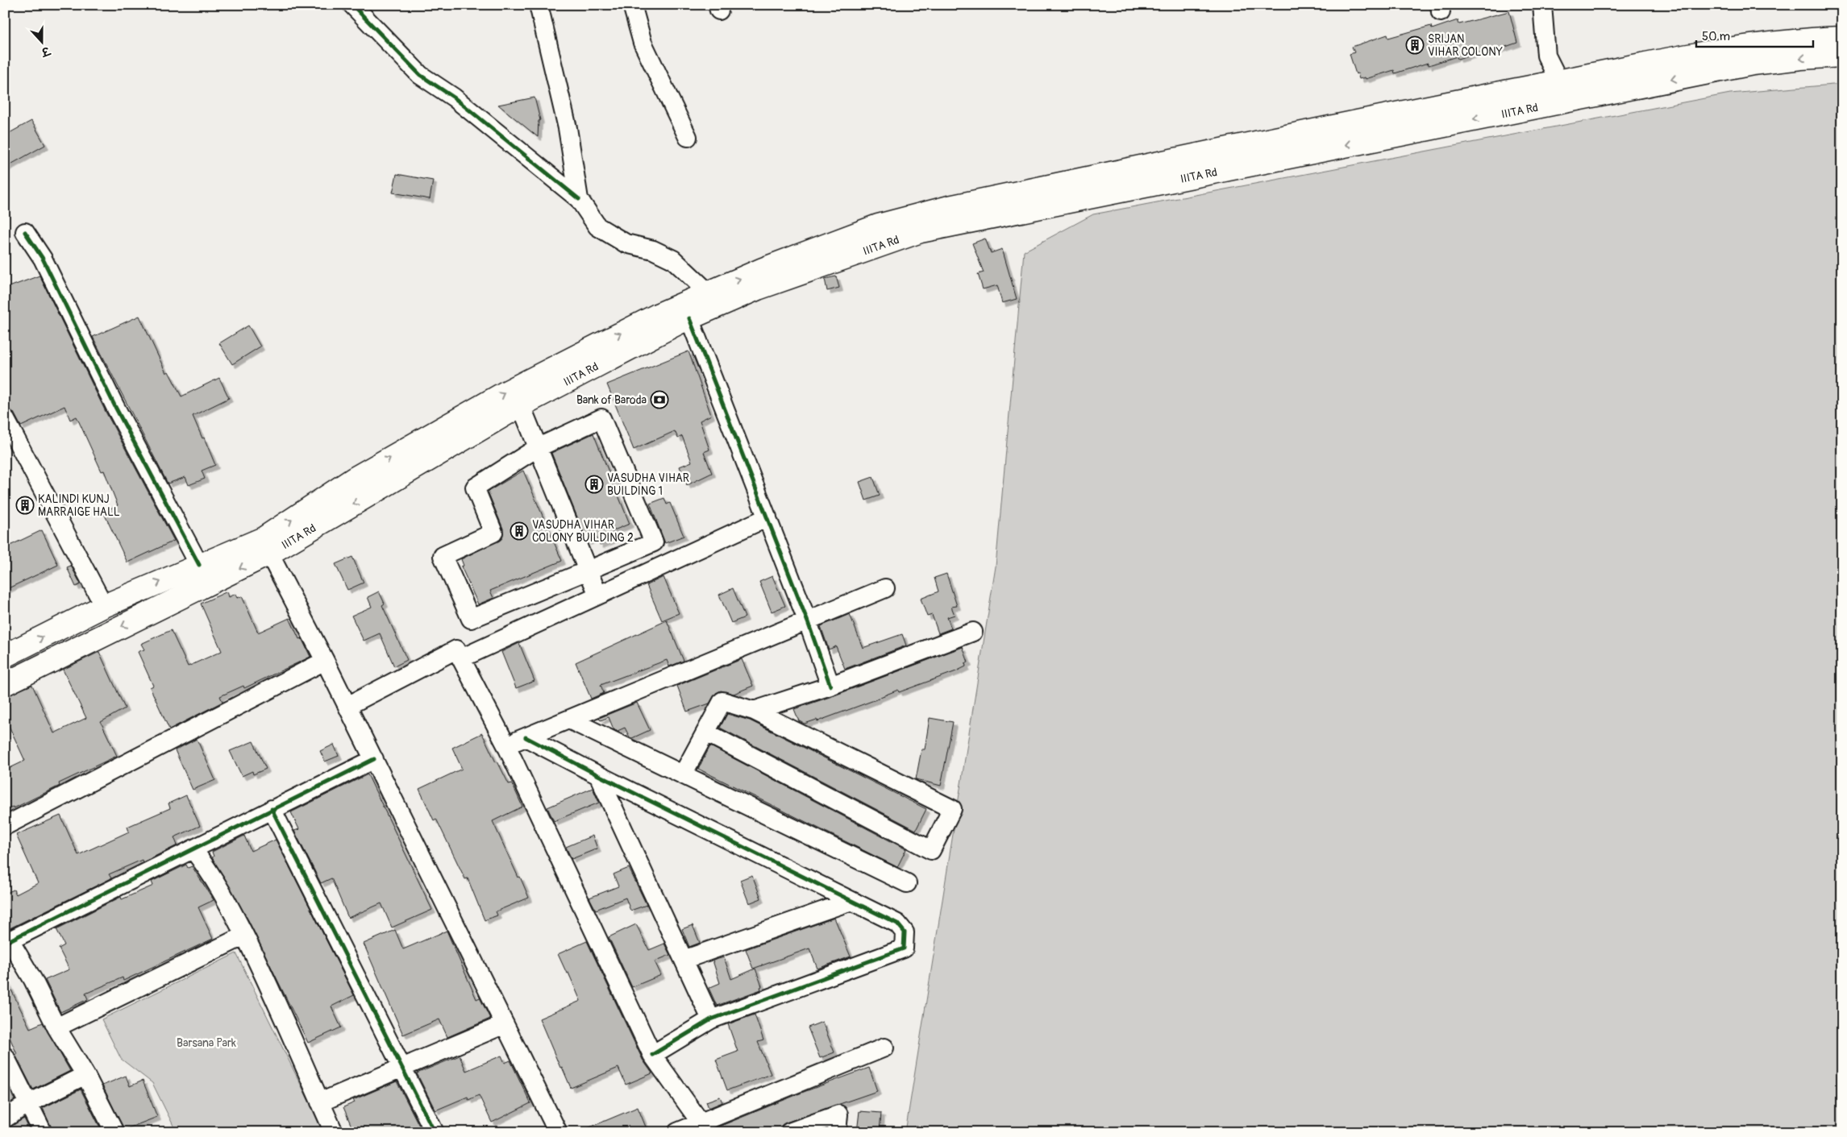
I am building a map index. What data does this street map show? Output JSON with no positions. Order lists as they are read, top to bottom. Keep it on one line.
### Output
{"streets":{"main road":["IIITA Rd"]},"parks":["Barsana Park"],"places":{"building":["SRIJAN VIHAR COLONY","VASUDHA VIHAR BUILDING 1","KALINDI KUNJ MARRAIGE HALL","VASUDHA VIHAR COLONY BUILDING 2"],"bank":["Bank of Baroda"]},"scale_bar":"50 m","north":"bottom"}
